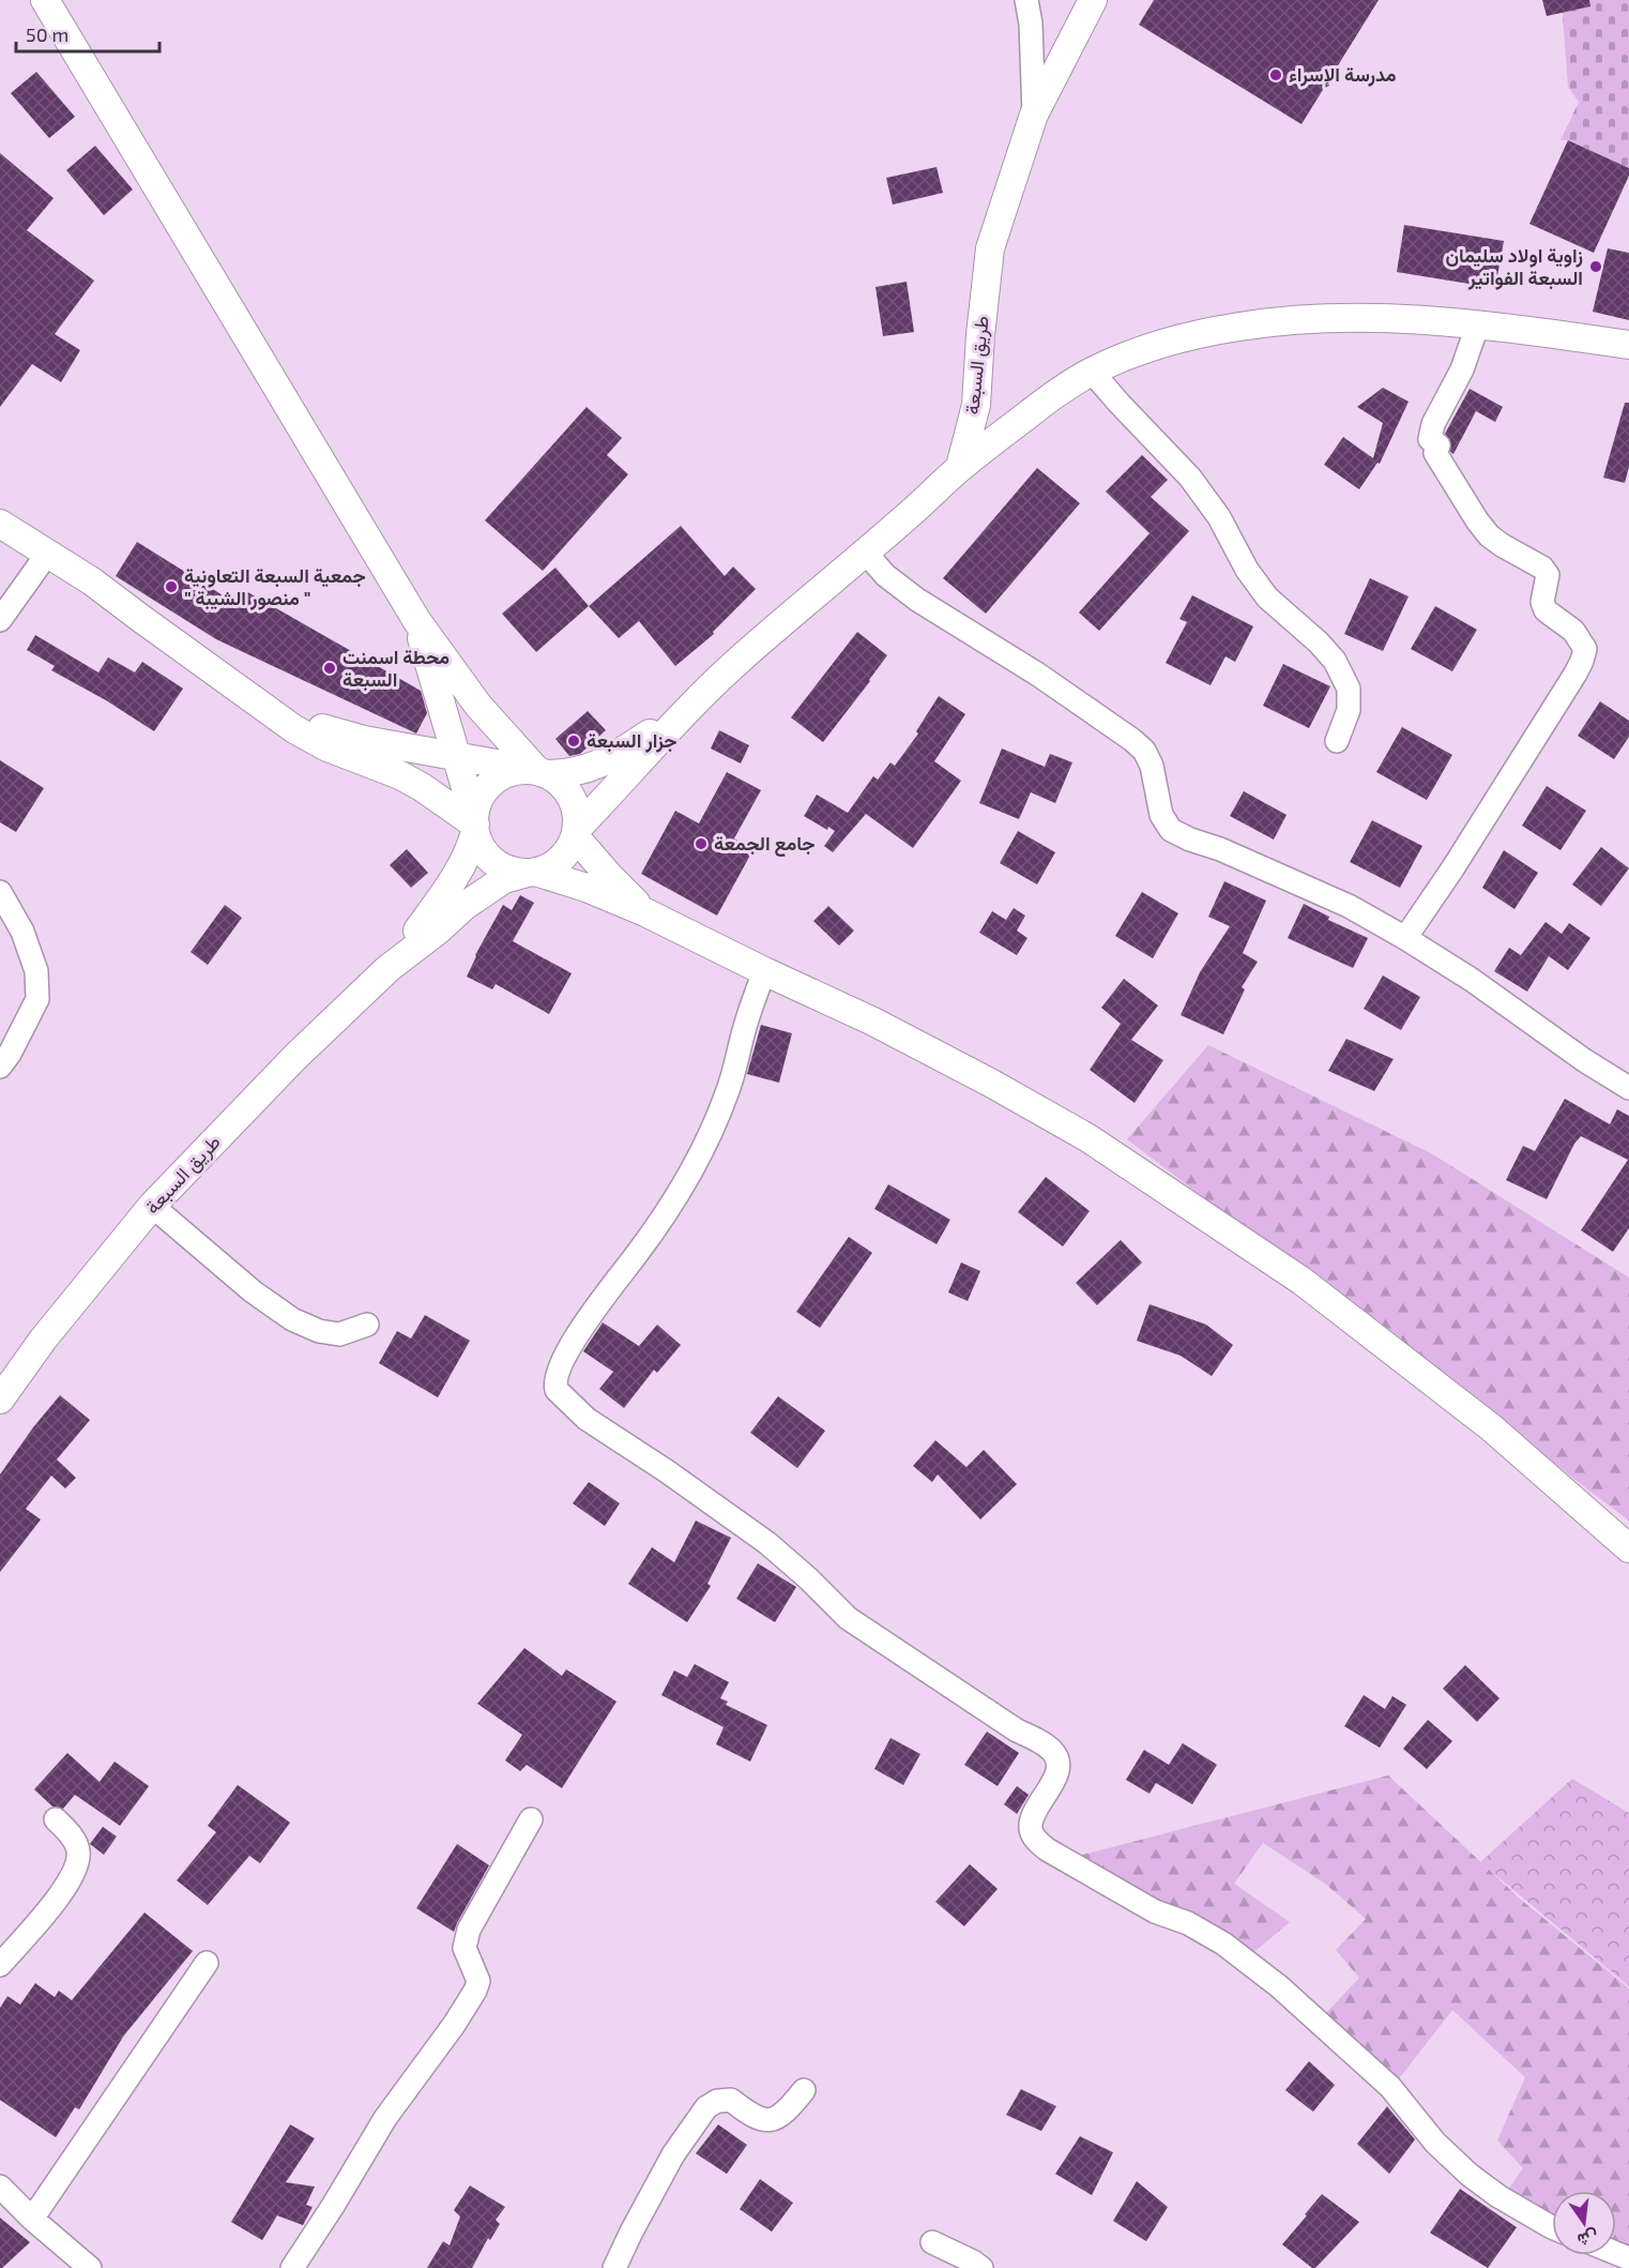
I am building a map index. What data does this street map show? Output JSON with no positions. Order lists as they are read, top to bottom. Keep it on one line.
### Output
{"streets":{"street":["طريق السبعة"]},"places":["مدرسة الإسراء","زاوية اولاد سليمان السبعة الفواتير","جمعية السبعة التعاونية \" منصور الشيبة \"","محطة اسمنت السبعة","جزار السبعة","جامع الجمعة"],"scale_bar":"50 m","north":"bottom"}
